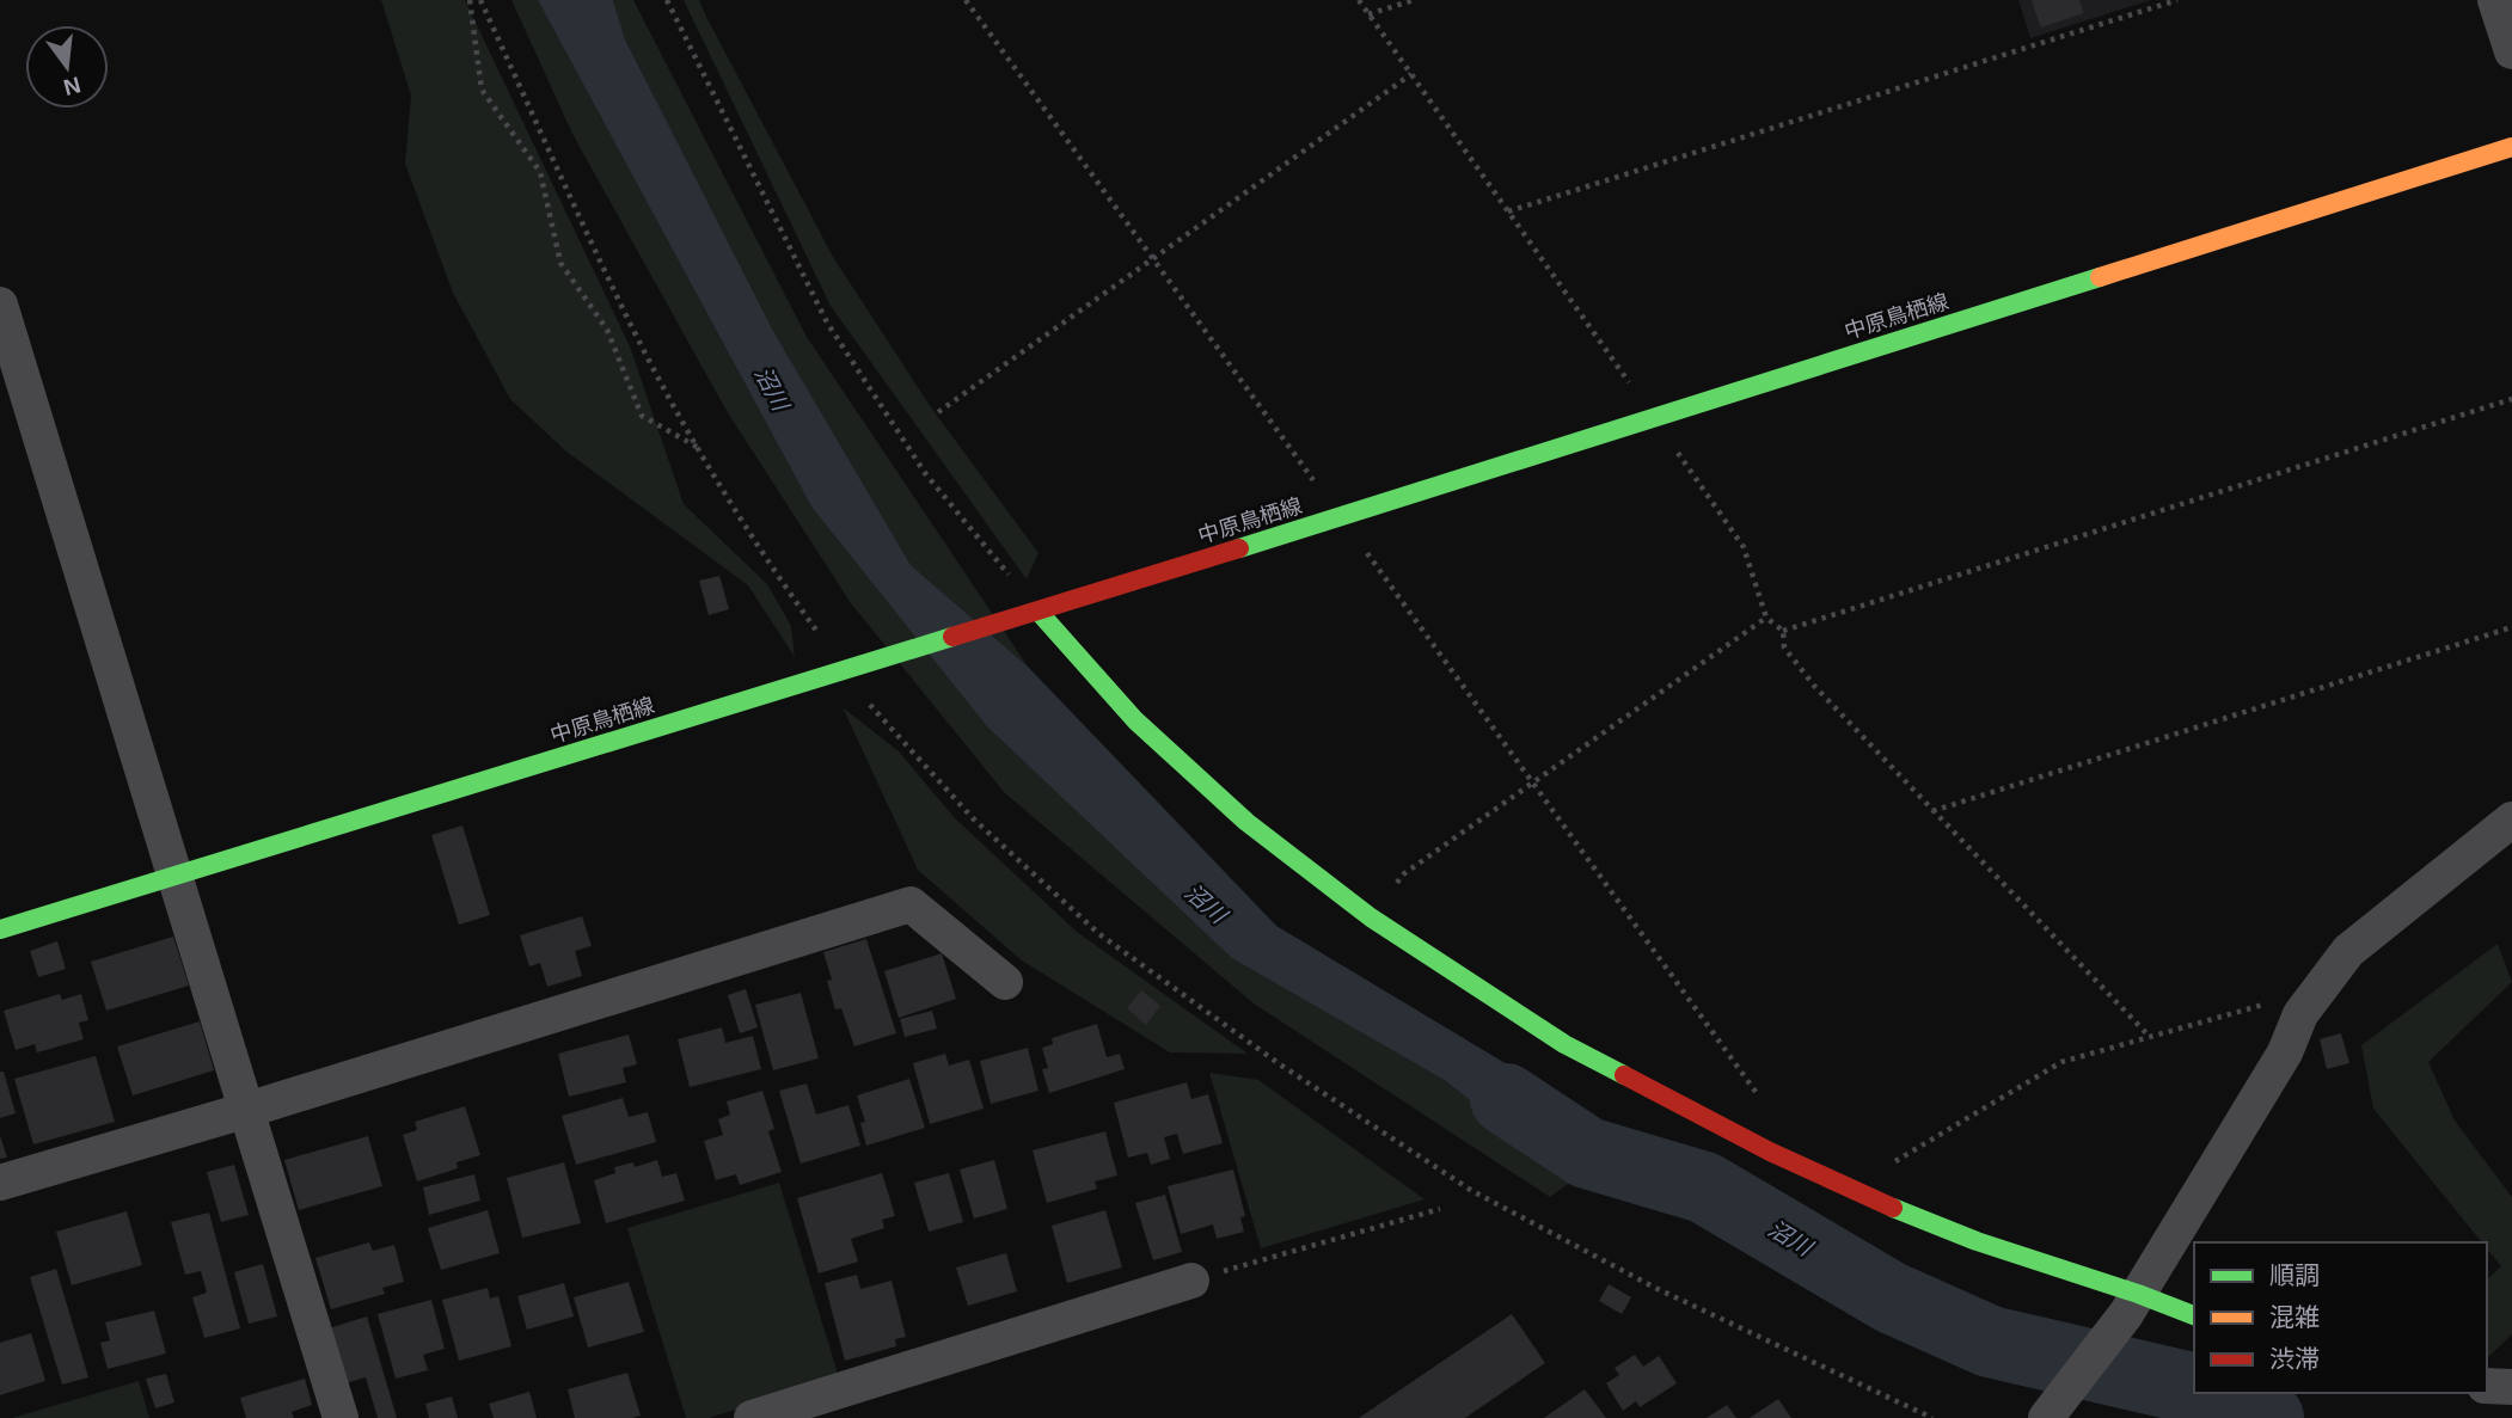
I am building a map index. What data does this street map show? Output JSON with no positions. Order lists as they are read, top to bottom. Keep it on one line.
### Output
{"streets":{"main road":["中原鳥栖線"]},"water":["沼川"],"legend":["順調","混雑","渋滞"],"north":"bottom"}
